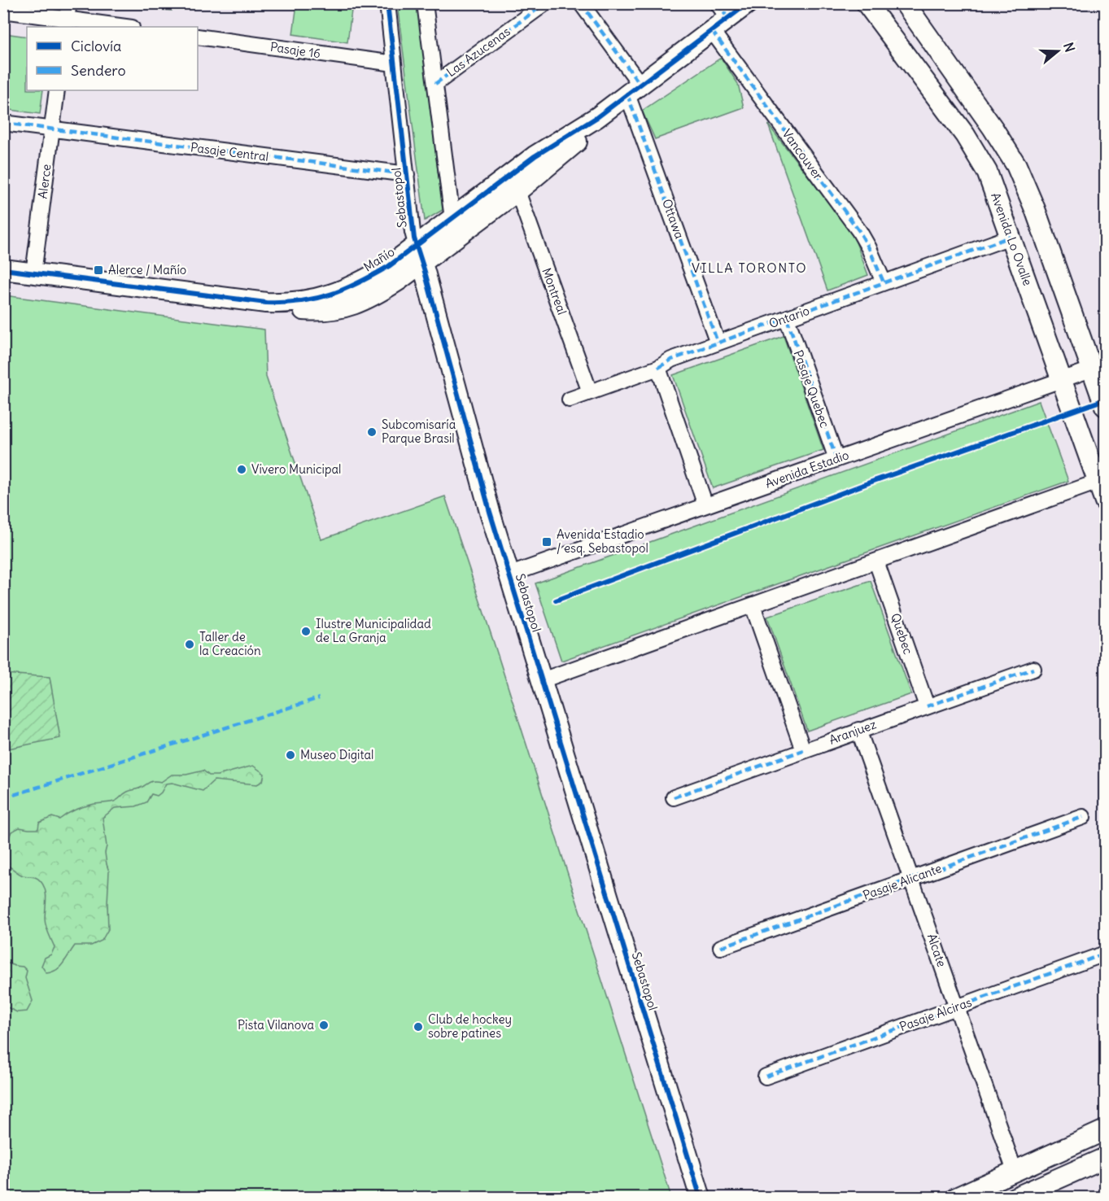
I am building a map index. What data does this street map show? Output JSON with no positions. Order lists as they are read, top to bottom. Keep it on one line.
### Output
{"streets":{"street":["Pasaje 16","Las Azucenas","Pasaje Central","Vancouver","Alerce","Sebastopol","Ottawa","Avenida Lo Ovalle","Montreal","Ontario","Pasaje Quebec","Avenida Estadio","Quebec","Aranjuez","Pasaje Alicante","Alcate","Pasaje Alciras"],"cycle path":["Mañío"]},"crossings":[["Pasaje 16","Sebastopol"],["Pasaje Central","Alerce"],["Pasaje Central","Sebastopol"],["Vancouver","Ontario"],["Sebastopol","Avenida Estadio"],["Ottawa","Ontario"],["Avenida Lo Ovalle","Ontario"],["Avenida Lo Ovalle","Avenida Estadio"],["Montreal","Ontario"],["Ontario","Pasaje Quebec"],["Pasaje Quebec","Avenida Estadio"],["Quebec","Aranjuez"],["Aranjuez","Alcate"],["Pasaje Alicante","Alcate"],["Alcate","Pasaje Alciras"]],"districts":["VILLA TORONTO"],"places":{"transit":["Alerce / Mañío","Avenida Estadio / esq. Sebastopol"],"other":["Subcomisaría Parque Brasil","Vivero Municipal","Ilustre Municipalidad de La Granja","Taller de la Creación","Museo Digital","Pista Vilanova","Club de hockey sobre patines"]},"legend":["Ciclovía","Sendero"],"north":"right"}
